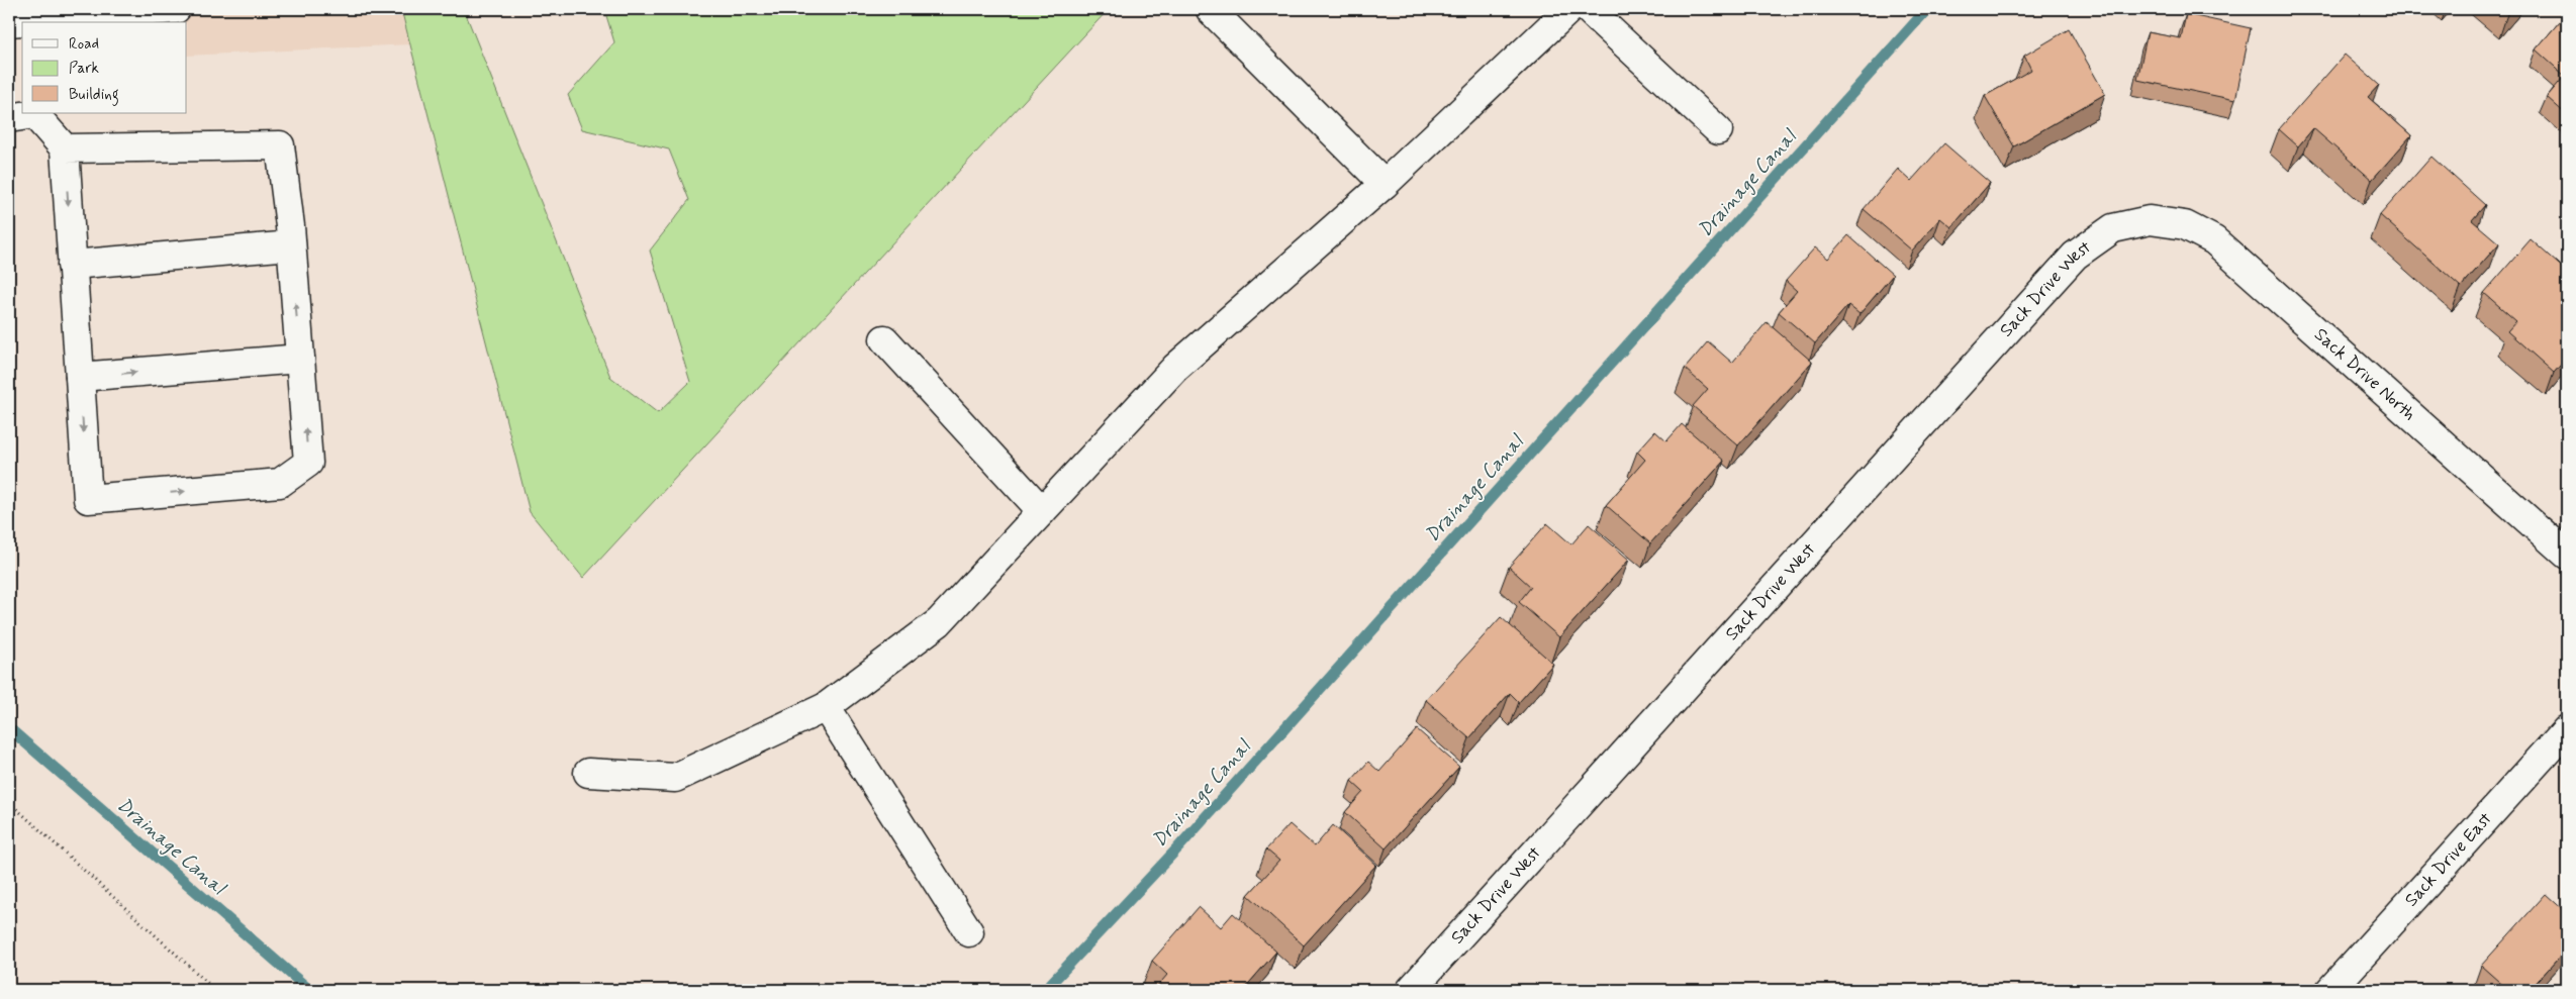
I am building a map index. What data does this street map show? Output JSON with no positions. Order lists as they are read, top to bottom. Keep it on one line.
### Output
{"streets":{"street":["Sack Drive West","Sack Drive North","Sack Drive East"]},"crossings":[["Sack Drive West","Sack Drive North"]],"water":["Drainage Canal"],"legend":["Road","Park","Building"]}
